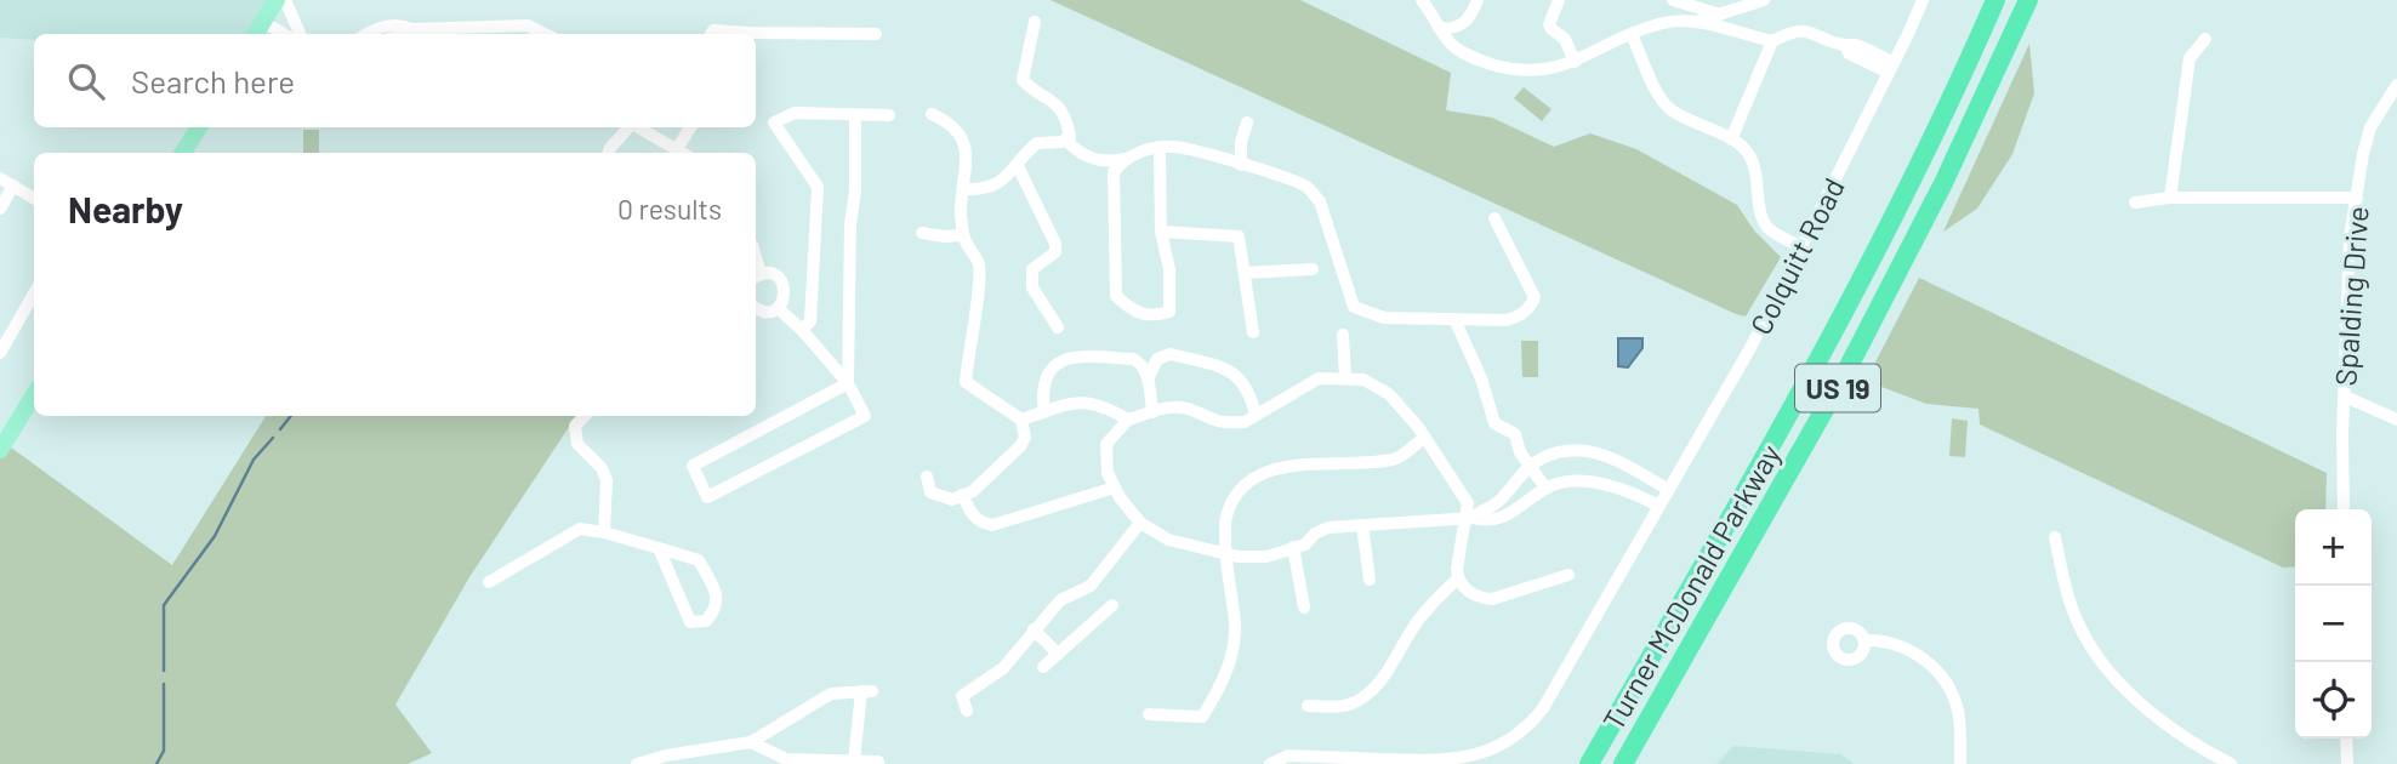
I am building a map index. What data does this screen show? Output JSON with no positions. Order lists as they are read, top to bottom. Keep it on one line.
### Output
{"streets":{"highway":["US 19","Turner McDonald Parkway"],"street":["Colquitt Road","Spalding Drive"]},"page":{"search":"Search here","heading":["Nearby","0 results"],"map_buttons":["+","−"]}}
